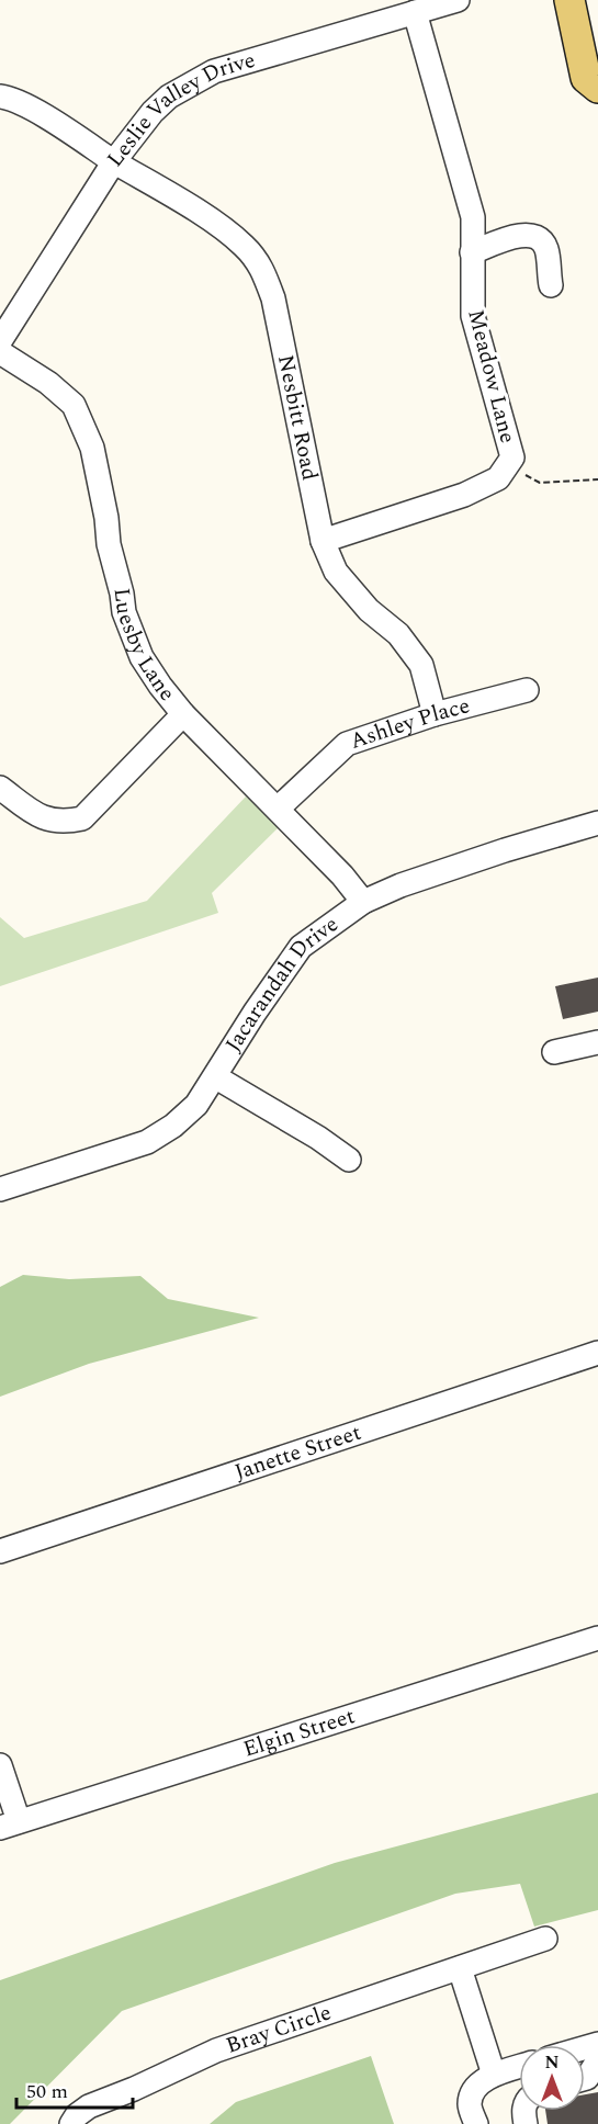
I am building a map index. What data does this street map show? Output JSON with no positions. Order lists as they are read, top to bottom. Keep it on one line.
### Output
{"streets":{"street":["Leslie Valley Drive","Meadow Lane","Nesbitt Road","Luesby Lane","Ashley Place","Jacarandah Drive","Janette Street","Elgin Street","Bray Circle"]},"crossings":[["Leslie Valley Drive","Meadow Lane"],["Leslie Valley Drive","Nesbitt Road"],["Meadow Lane","Nesbitt Road"],["Nesbitt Road","Ashley Place"],["Luesby Lane","Ashley Place"],["Luesby Lane","Jacarandah Drive"]],"scale_bar":"50 m","north":"top"}
